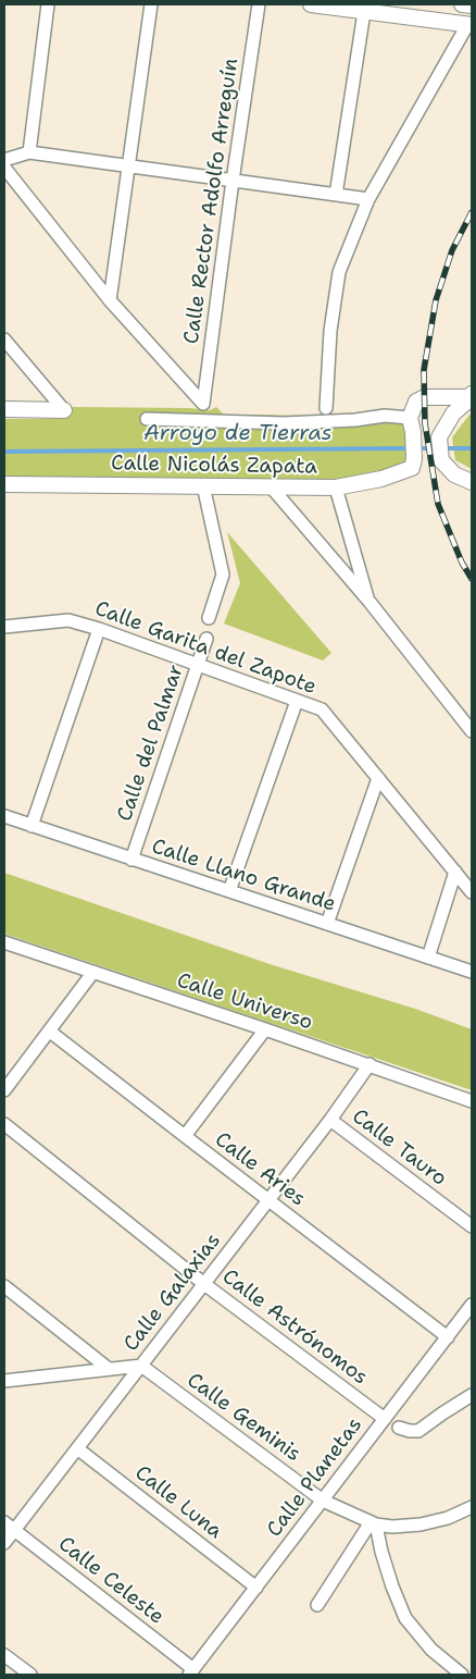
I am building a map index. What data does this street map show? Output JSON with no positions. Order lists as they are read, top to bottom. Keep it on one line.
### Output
{"streets":{"street":["Calle Rector Adolfo Arreguín","Calle Nicolás Zapata","Calle Garita del Zapote","Calle del Palmar","Calle Llano Grande","Calle Universo","Calle Tauro","Calle Aries","Calle Galaxias","Calle Astrónomos","Calle Geminis","Calle Planetas","Calle Luna","Calle Celeste"]},"crossings":[["Calle Garita del Zapote","Calle del Palmar"],["Calle del Palmar","Calle Llano Grande"],["Calle Universo","Calle Galaxias"],["Calle Tauro","Calle Galaxias"],["Calle Aries","Calle Galaxias"],["Calle Aries","Calle Planetas"],["Calle Galaxias","Calle Astrónomos"],["Calle Galaxias","Calle Geminis"],["Calle Galaxias","Calle Luna"],["Calle Galaxias","Calle Celeste"],["Calle Astrónomos","Calle Planetas"],["Calle Geminis","Calle Planetas"],["Calle Planetas","Calle Luna"],["Calle Planetas","Calle Celeste"]],"water":["Arroyo de Tierras"]}
